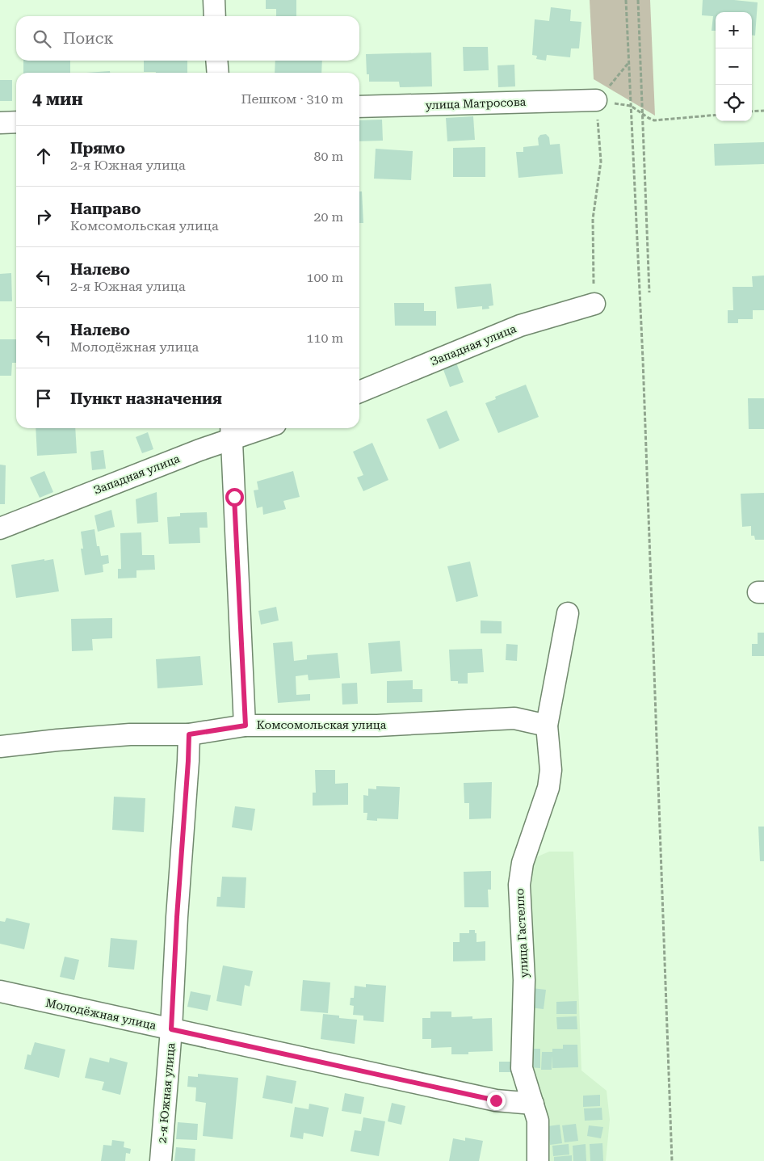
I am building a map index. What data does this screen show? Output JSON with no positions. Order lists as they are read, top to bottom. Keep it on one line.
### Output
{"streets":{"street":["улица Матросова","Западная улица","Комсомольская улица","улица Гастелло","Молодёжная улица","2-я Южная улица"]},"crossings":[["Комсомольская улица","улица Гастелло"],["Комсомольская улица","2-я Южная улица"],["улица Гастелло","Молодёжная улица"],["Молодёжная улица","2-я Южная улица"]],"page":{"map_buttons":["+","−"],"search":"Поиск","heading":["4 мин","Пешком · 310 m"],"list":[["Прямо","2-я Южная улица","80 m"],["Направо","Комсомольская улица","20 m"],["Налево","2-я Южная улица","100 m"],["Налево","Молодёжная улица","110 m"],"Пункт назначения"]}}
